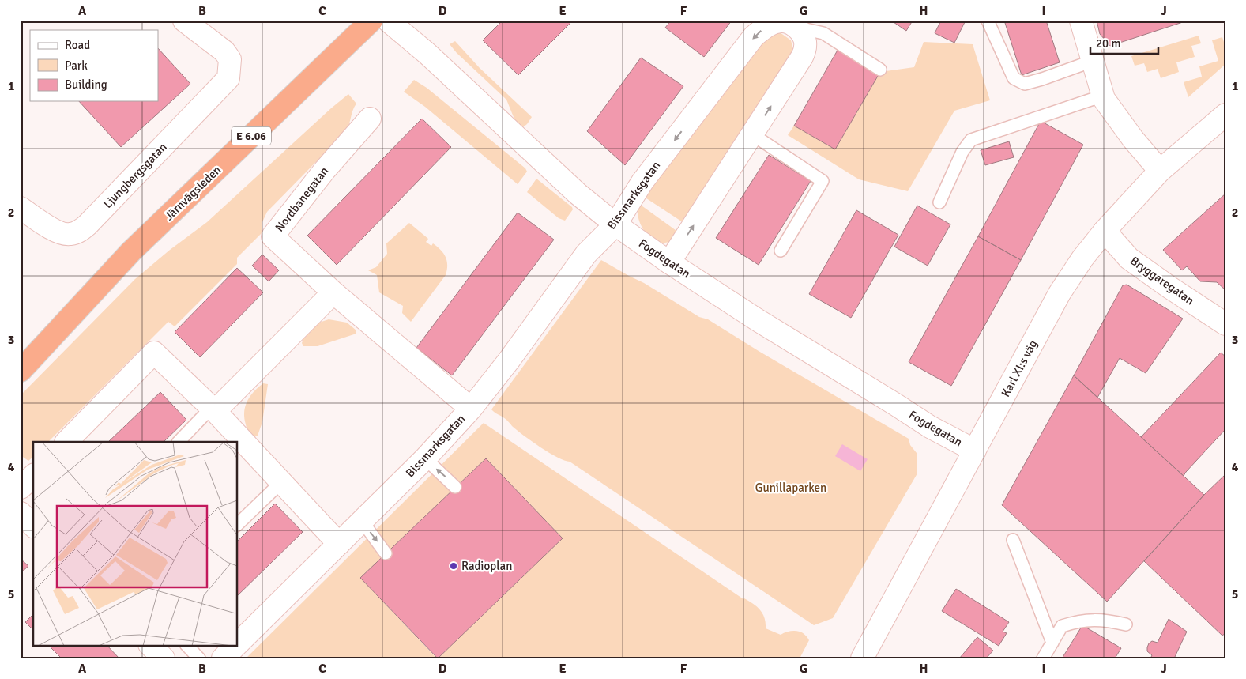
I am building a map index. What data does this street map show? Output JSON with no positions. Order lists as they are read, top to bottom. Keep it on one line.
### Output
{"streets":{"highway":["E 6.06","Järnvägsleden"],"street":["Ljungbergsgatan","Bissmarksgatan","Nordbanegatan","Fogdegatan","Bryggaregatan","Karl XI:s väg"]},"crossings":[["Bissmarksgatan","Nordbanegatan"],["Bissmarksgatan","Fogdegatan"],["Fogdegatan","Karl XI:s väg"],["Bryggaregatan","Karl XI:s väg"]],"parks":["Gunillaparken"],"places":["Radioplan"],"legend":["Road","Park","Building"],"scale_bar":"20 m","grid":{"columns":["A","B","C","D","E","F","G","H","I","J"],"rows":["1","2","3","4","5"]}}
